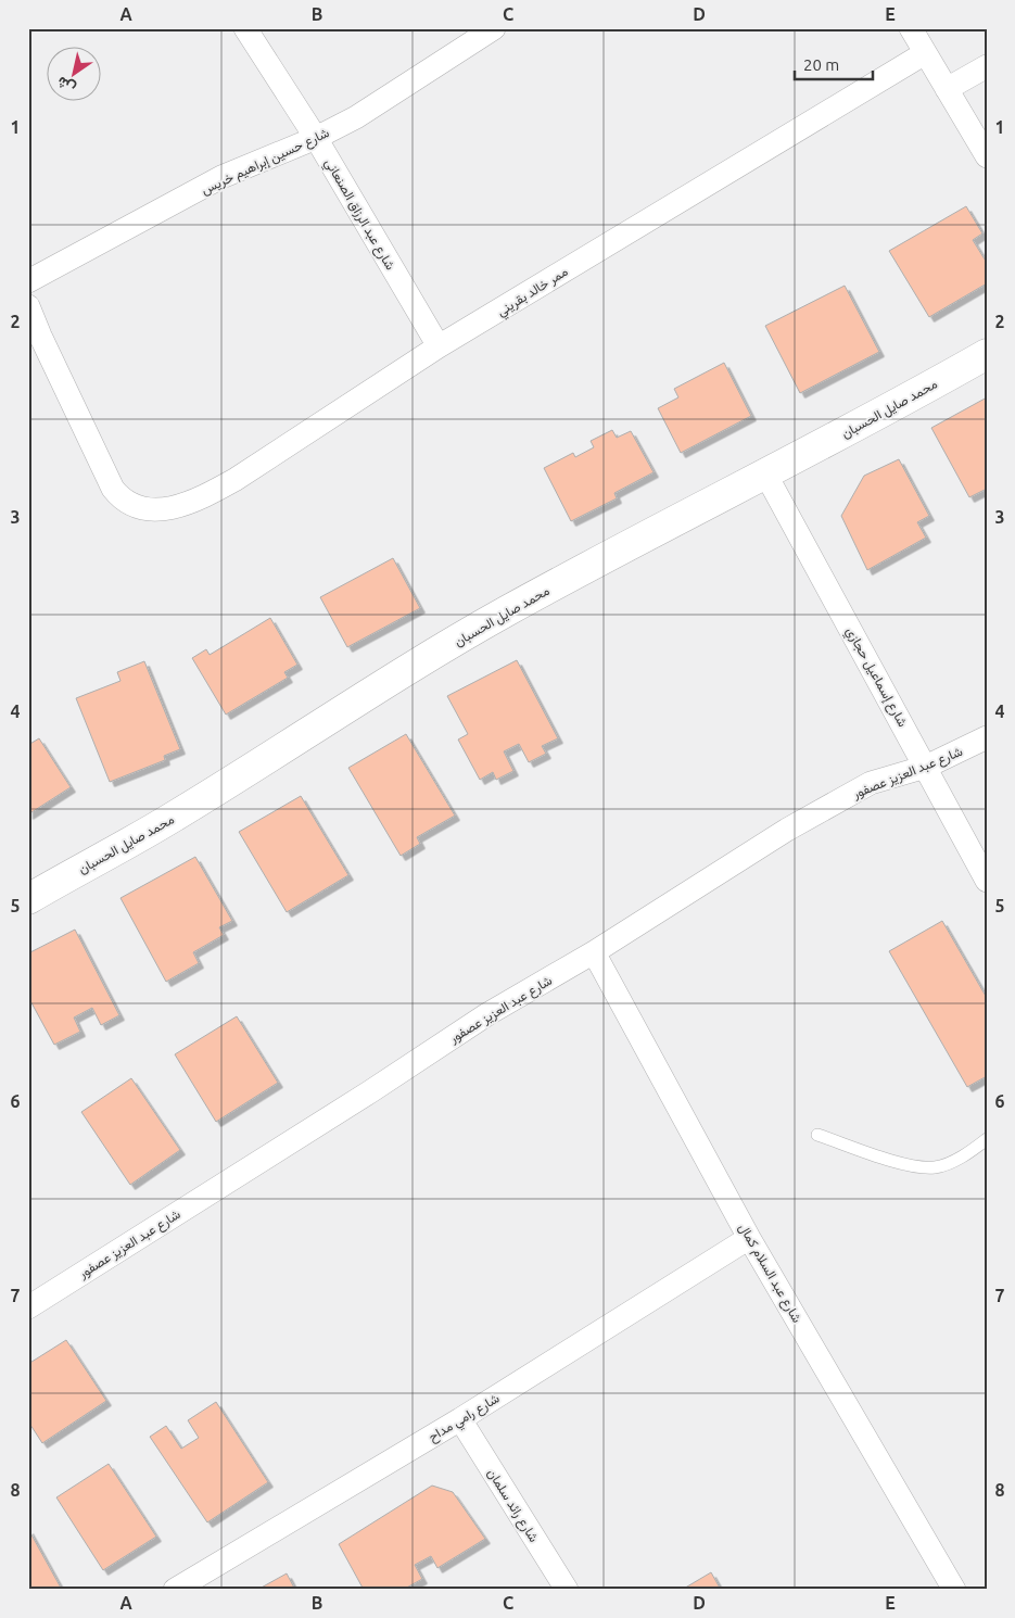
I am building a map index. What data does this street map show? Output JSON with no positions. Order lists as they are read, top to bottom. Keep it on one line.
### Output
{"streets":{"street":["شارع حسين إبراهيم خريس","شارع عبد الرزاق الصنعاني","ممر خالد بقريني","محمد صايل الحسبان","شارع إسماعيل حجازي","شارع عبد العزيز عصفور","شارع عبد السلام كمال","شارع رامي مداح","شارع رائد سلمان"]},"crossings":[["شارع حسين إبراهيم خريس","شارع عبد الرزاق الصنعاني"],["شارع عبد الرزاق الصنعاني","ممر خالد بقريني"],["محمد صايل الحسبان","شارع إسماعيل حجازي"],["شارع إسماعيل حجازي","شارع عبد العزيز عصفور"],["شارع عبد العزيز عصفور","شارع عبد السلام كمال"],["شارع عبد السلام كمال","شارع رامي مداح"],["شارع رامي مداح","شارع رائد سلمان"]],"scale_bar":"20 m","north":"bottom left","grid":{"columns":["A","B","C","D","E"],"rows":["1","2","3","4","5","6","7","8"]}}
